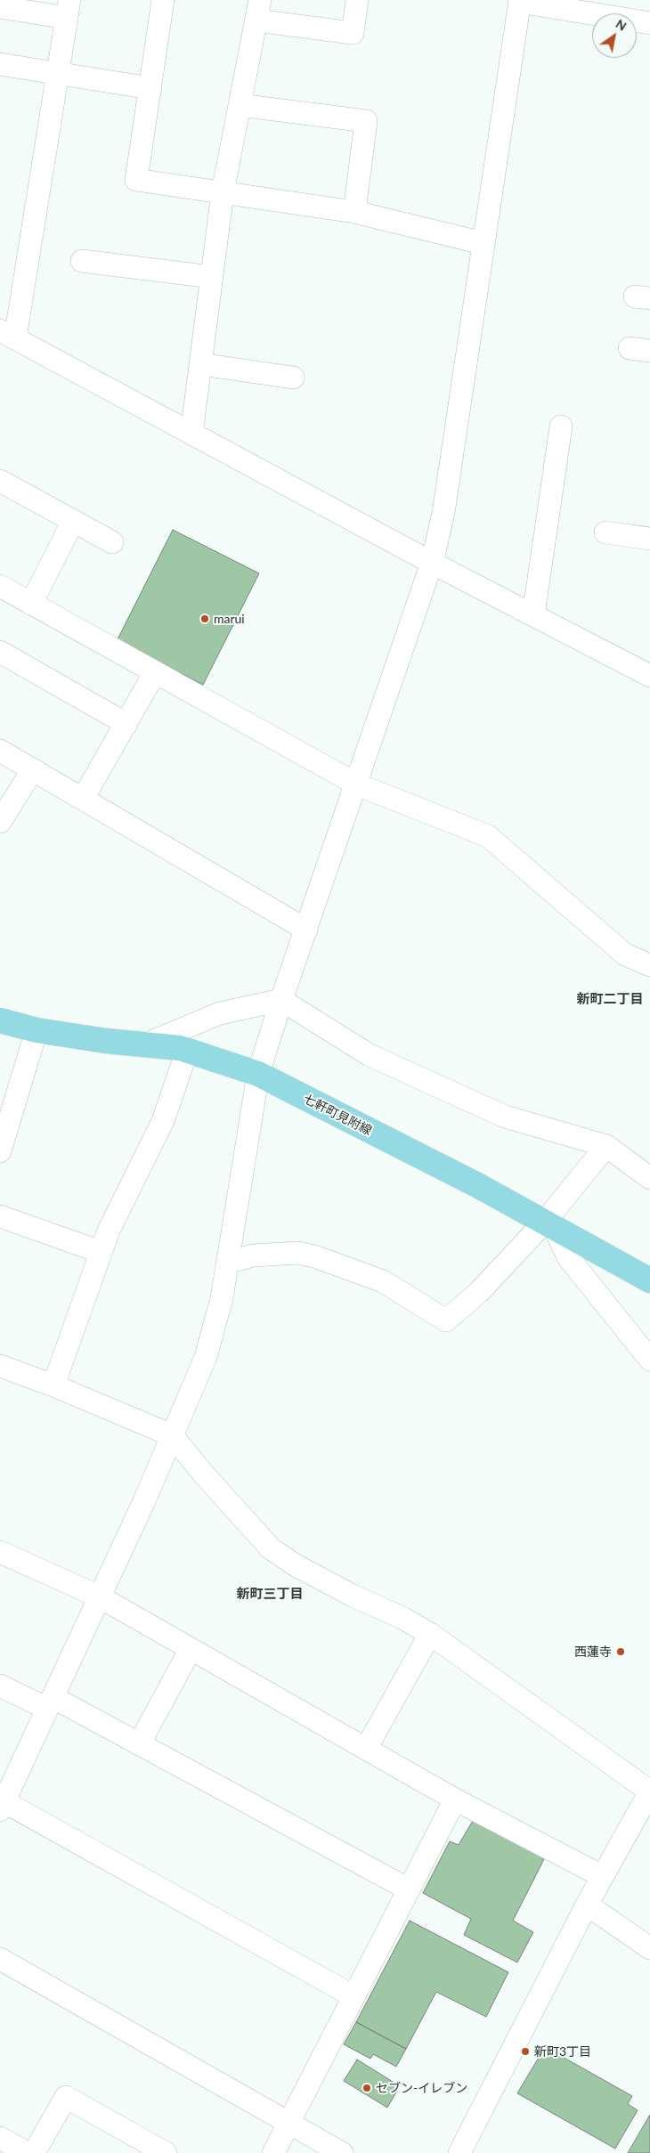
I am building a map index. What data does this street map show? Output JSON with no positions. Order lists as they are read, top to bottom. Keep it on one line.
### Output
{"streets":{"main road":["七軒町見附線"]},"districts":["新町二丁目","新町三丁目"],"places":["marui","西蓮寺","新町3丁目","セブン-イレブン"],"north":"top right"}
